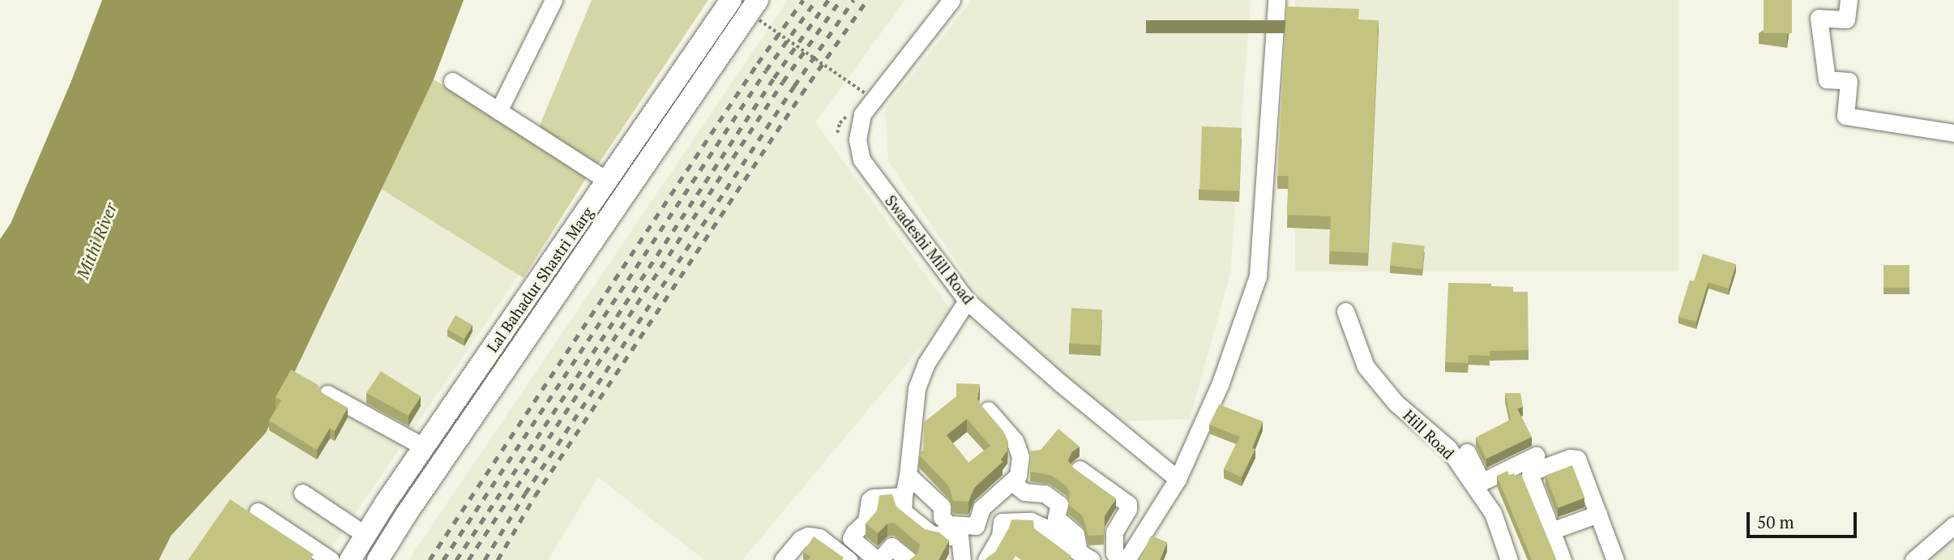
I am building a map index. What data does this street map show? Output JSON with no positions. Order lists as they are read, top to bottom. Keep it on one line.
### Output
{"streets":{"main road":["Lal Bahadur Shastri Marg"],"street":["Swadeshi Mill Road","Hill Road"]},"water":["Mithi River"],"scale_bar":"50 m"}
